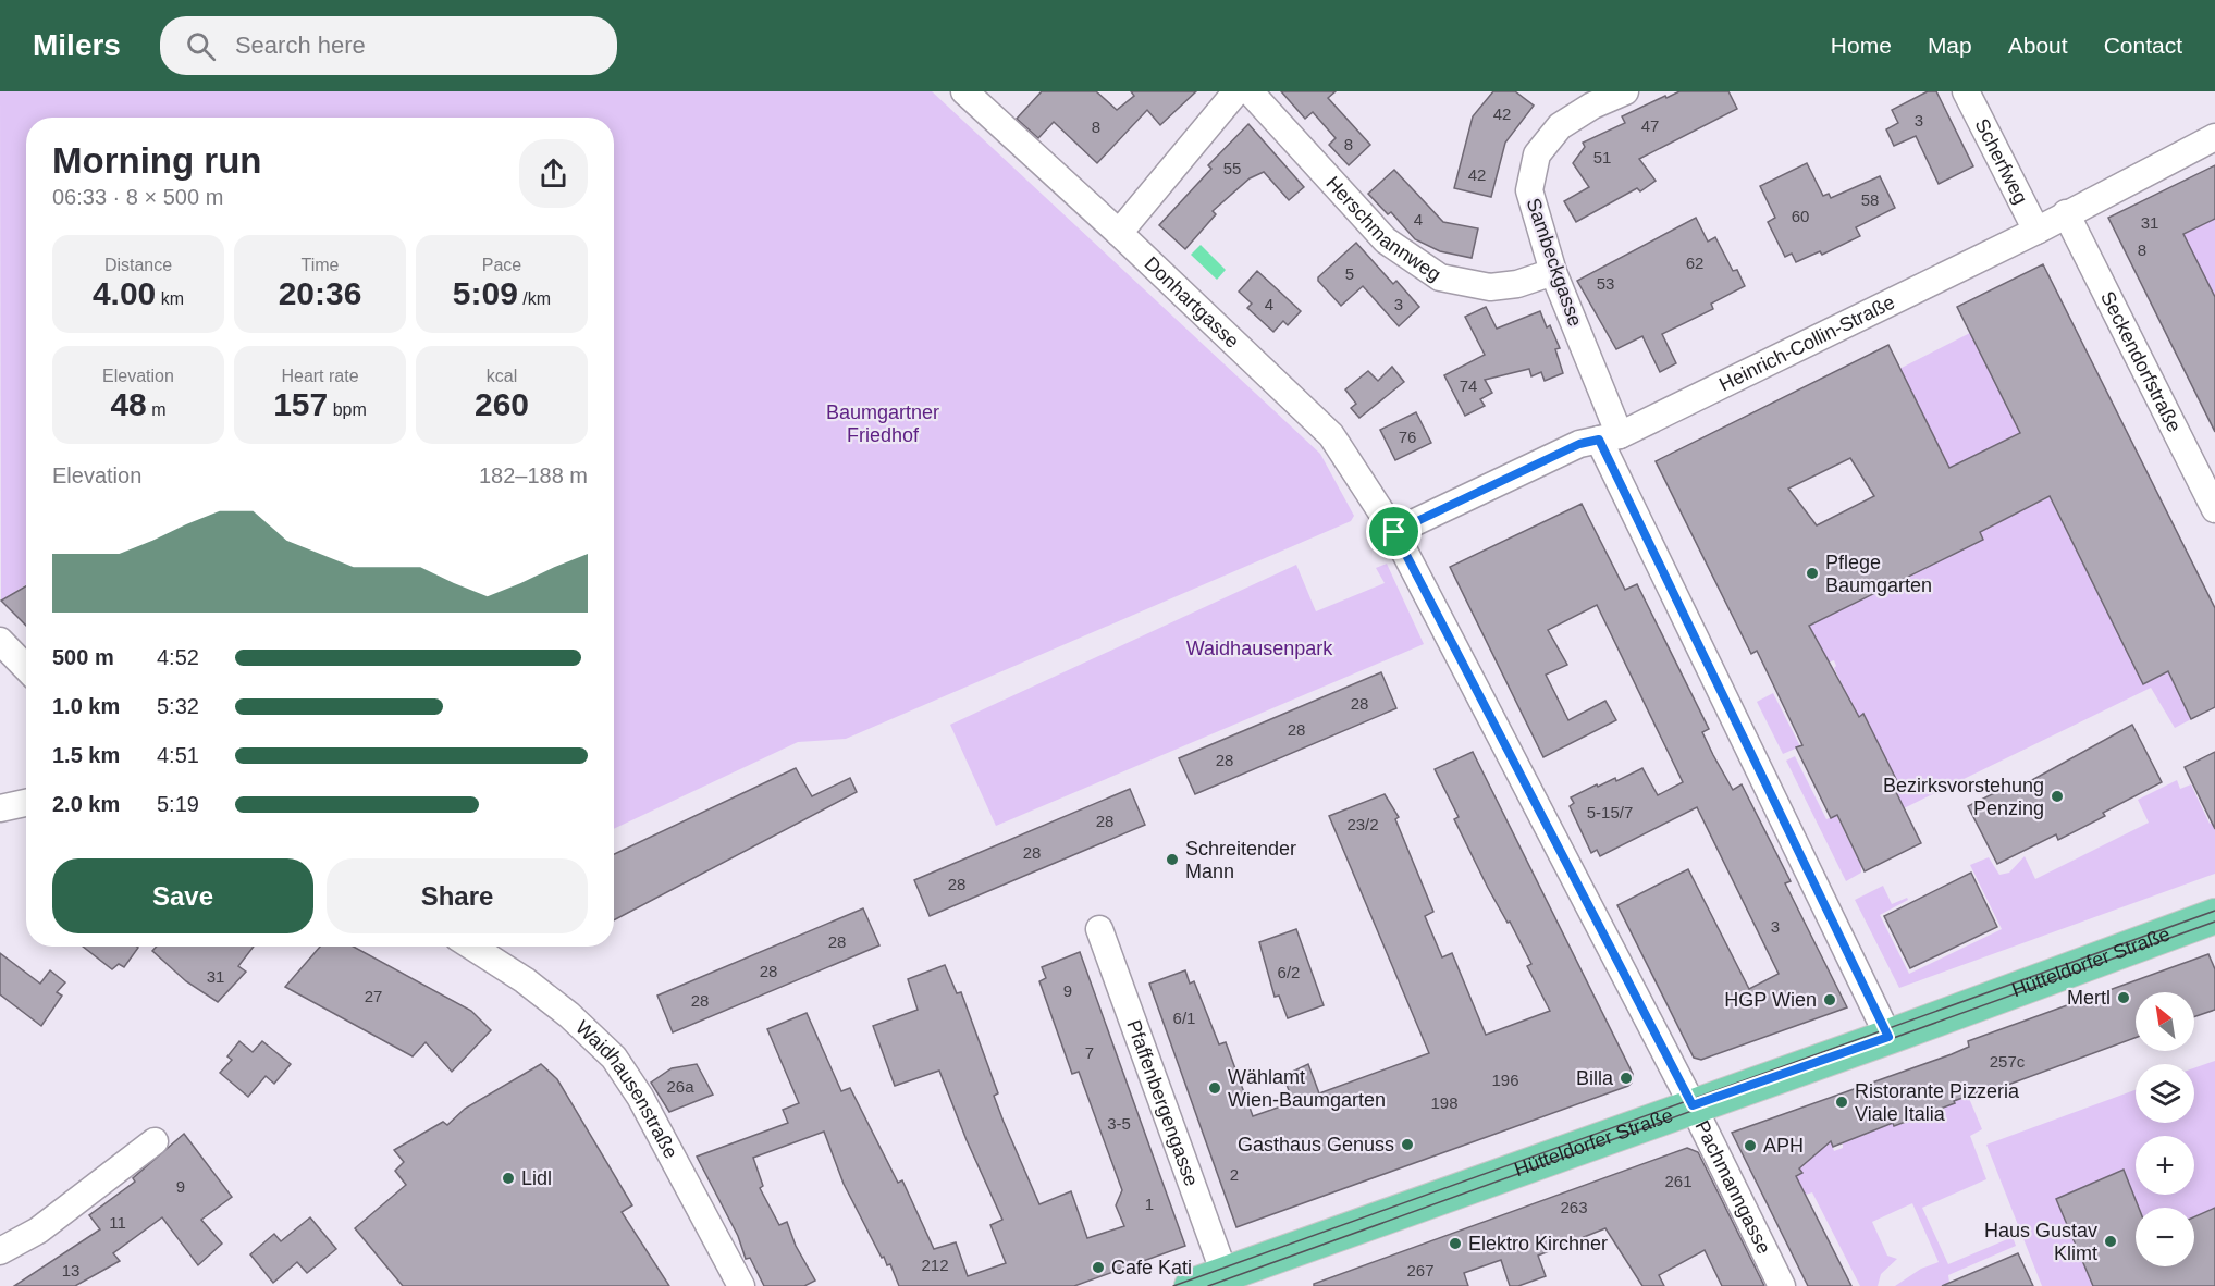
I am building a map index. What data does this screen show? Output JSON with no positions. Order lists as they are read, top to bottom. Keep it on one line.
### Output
{"streets":{"main road":["Hütteldorfer Straße"],"street":["Scherfweg","Herschmannweg","Sambeckgasse","Donhartgasse","Heinrich-Collin-Straße","Seckendorfstraße","Waidhausenstraße","Pfaffenbergengasse","Pachmanngasse"]},"crossings":[["Scherfweg","Heinrich-Collin-Straße"],["Herschmannweg","Sambeckgasse"],["Sambeckgasse","Heinrich-Collin-Straße"],["Sambeckgasse","Hütteldorfer Straße"],["Donhartgasse","Heinrich-Collin-Straße"],["Donhartgasse","Pachmanngasse"],["Heinrich-Collin-Straße","Seckendorfstraße"],["Heinrich-Collin-Straße","Pachmanngasse"],["Hütteldorfer Straße","Pfaffenbergengasse"],["Hütteldorfer Straße","Pachmanngasse"]],"parks":["Baumgartner Friedhof","Waidhausenpark"],"places":["Pflege Baumgarten","Bezirksvorstehung Penzing","Schreitender Mann","Mertl","HGP Wien","Billa","Wählamt Wien-Baumgarten","Ristorante Pizzeria Viale Italia","Gasthaus Genuss","APH","Lidl","Haus Gustav Klimt","Elektro Kirchner","Cafe Kati"],"house_numbers":["42","3","47","8","8","51","55","42","58","60","4","31","8","62","5","53","4","3","74","76","28","28","28","5-15/7","28","23/2","28","28","3","28","28","6/2","31","9","27","28","6/1","7","257c","196","26a","198","3-5","2","261","9","1","263","11","212","13","267"],"north":"top left","page":{"header":"Milers","search":"Search here","nav":["Home","Map","About","Contact"],"heading":["Morning run","06:33 · 8 × 500 m"],"stats":[["Distance","4.00 km"],["Time","20:36"],["Pace","5:09 /km"],["Elevation","48 m"],["Heart rate","157 bpm"],["kcal","260"]],"chart":["Elevation","182–188 m"],"list":[{"name":"500 m","note":"4:52"},{"name":"1.0 km","note":"5:32"},{"name":"1.5 km","note":"4:51"},{"name":"2.0 km","note":"5:19"}],"buttons":["Save","Share"],"map_buttons":["+","−"]}}
